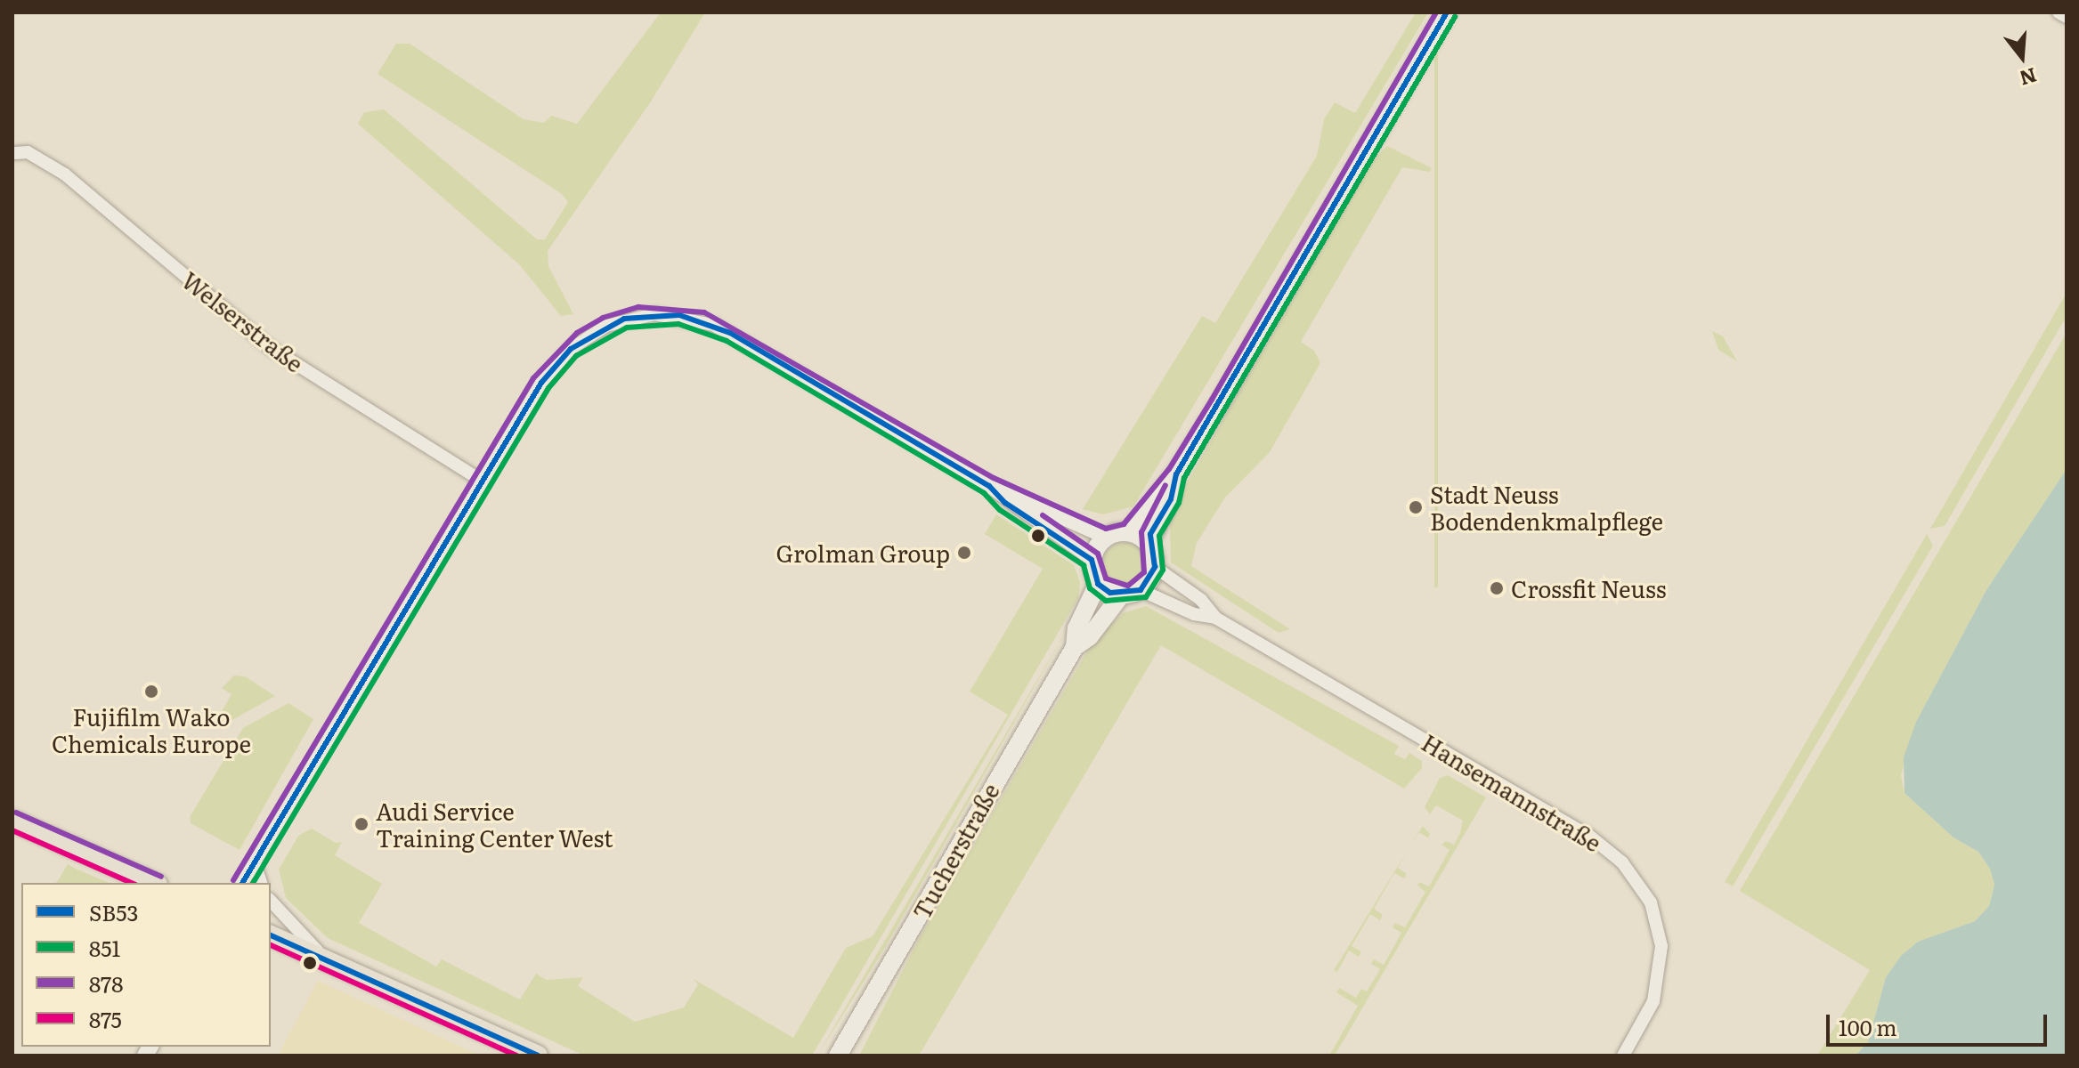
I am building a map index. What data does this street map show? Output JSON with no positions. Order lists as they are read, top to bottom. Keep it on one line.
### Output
{"streets":{"main road":["Tucherstraße"],"street":["Welserstraße","Hansemannstraße"]},"crossings":[["Hansemannstraße","Tucherstraße"]],"places":["Stadt Neuss Bodendenkmalpflege","Grolman Group","Crossfit Neuss","Fujifilm Wako Chemicals Europe","Audi Service Training Center West"],"lines":["transit line SB53","transit line 878","transit line 851","transit line 875"],"legend":["SB53","851","878","875"],"scale_bar":"100 m","north":"bottom"}
